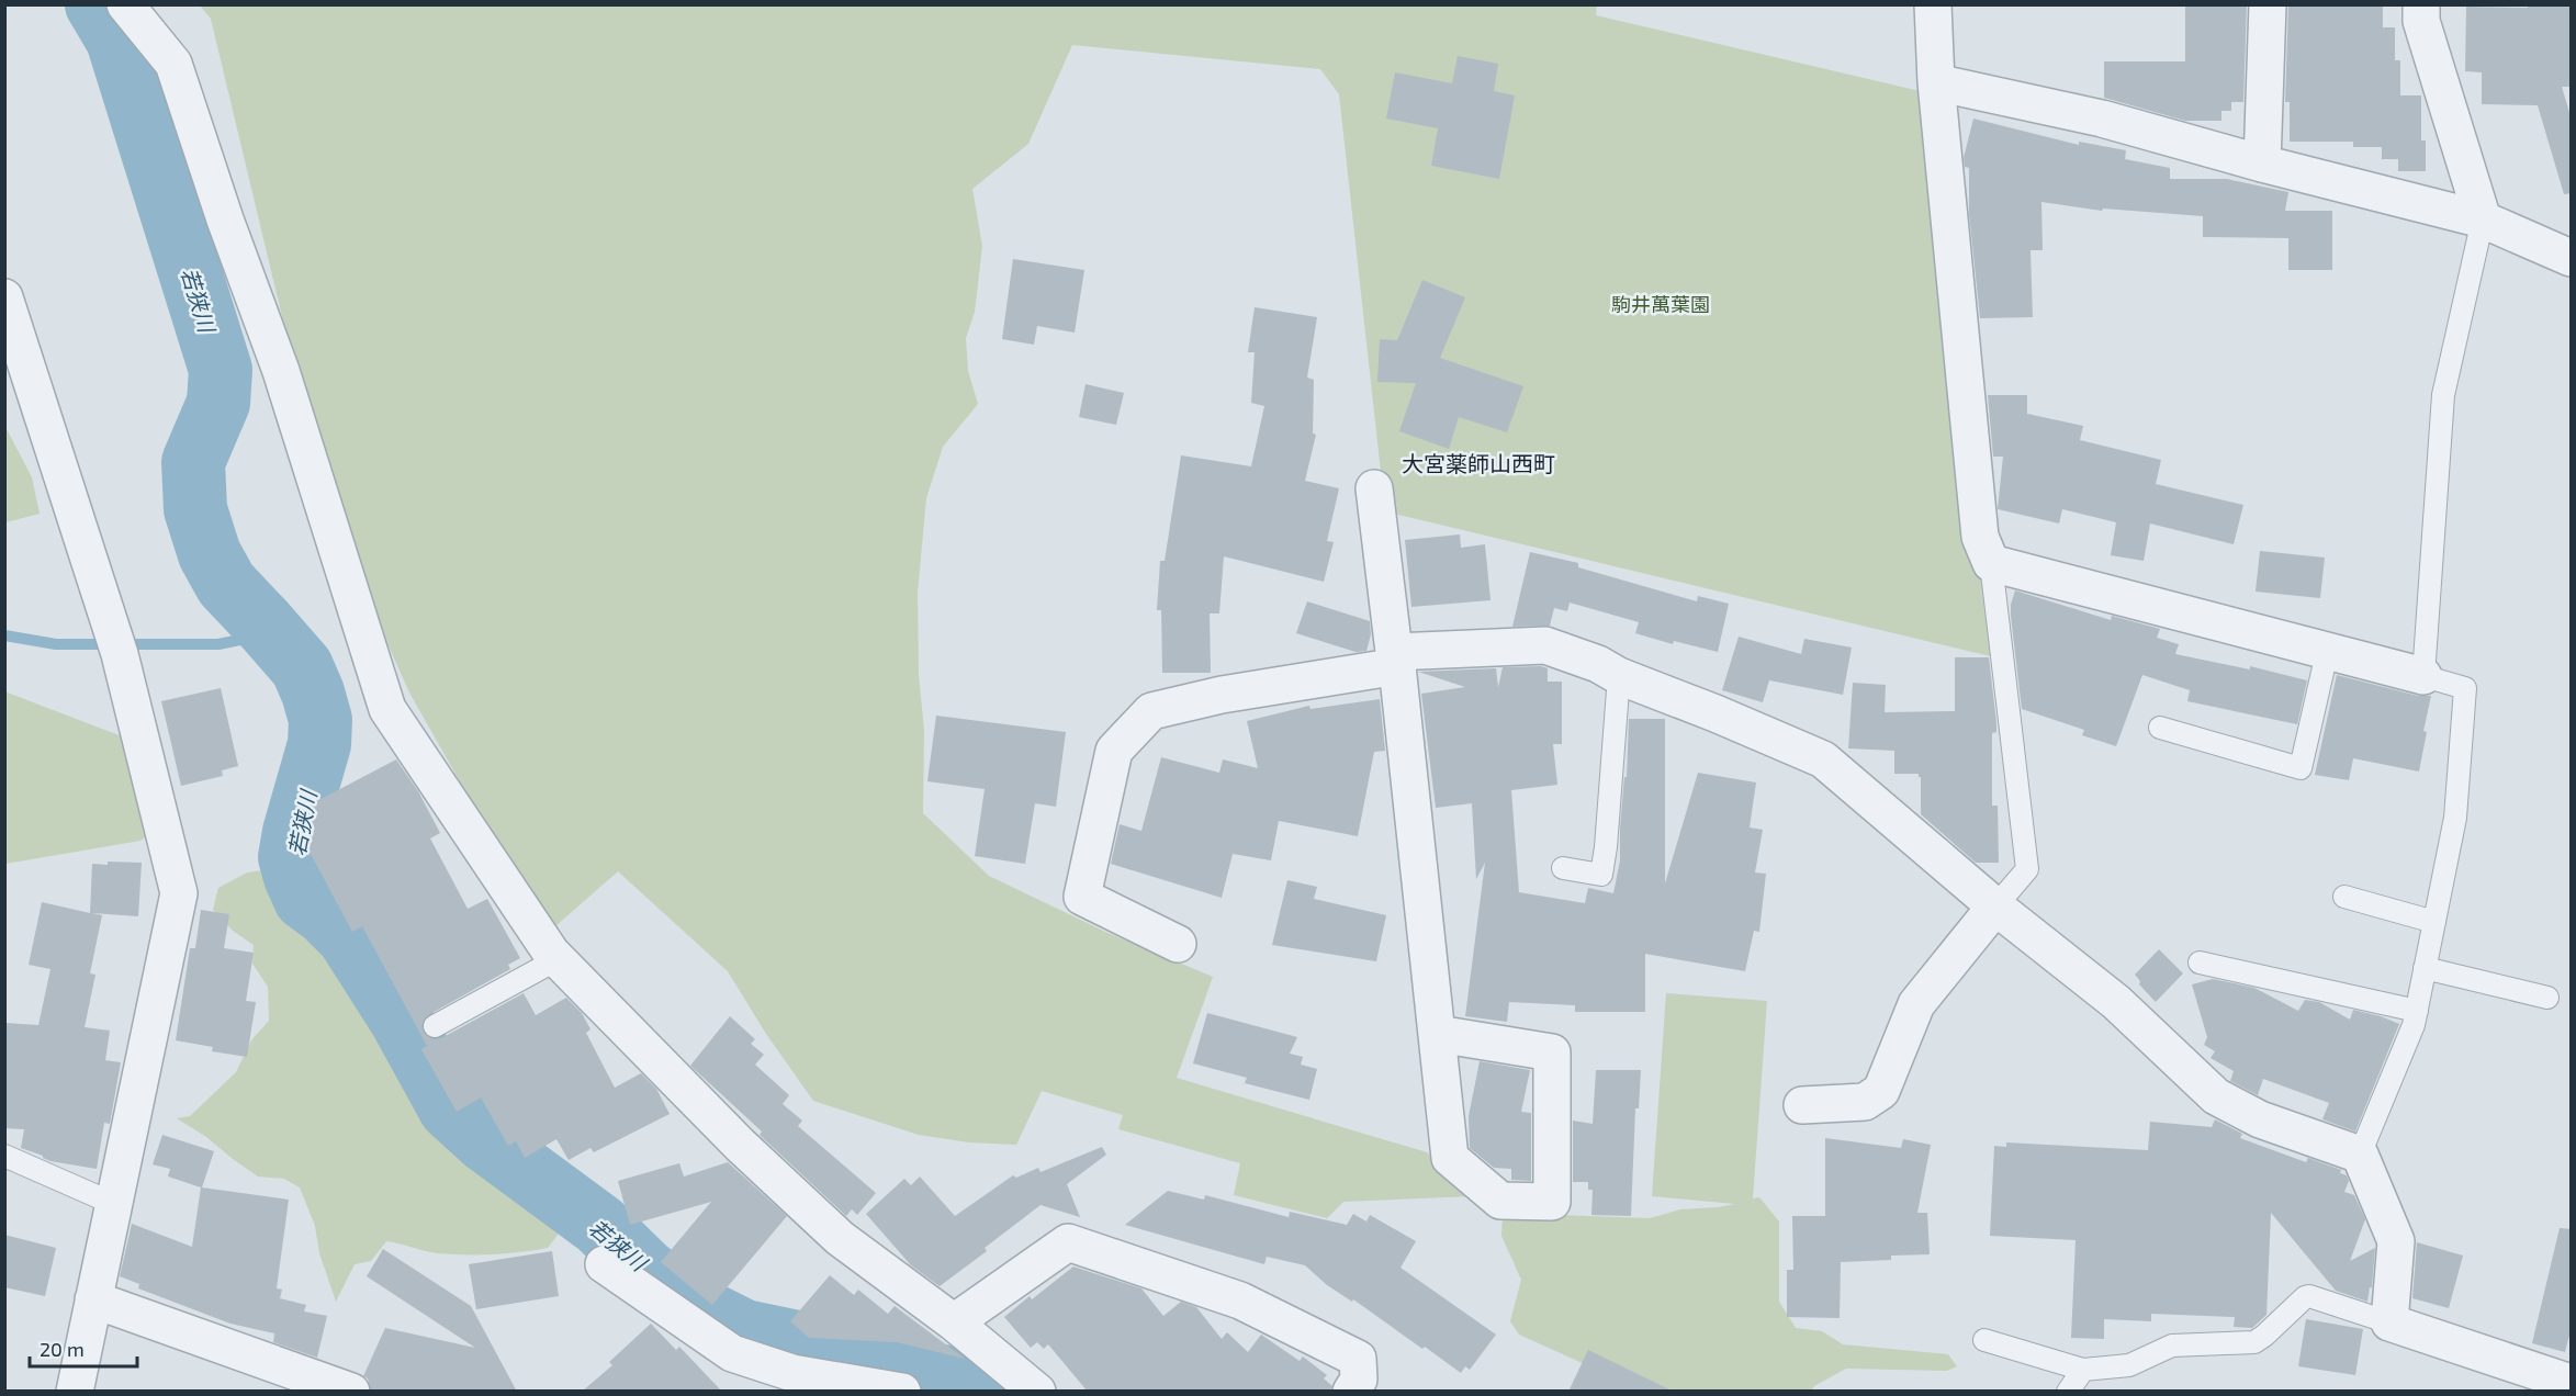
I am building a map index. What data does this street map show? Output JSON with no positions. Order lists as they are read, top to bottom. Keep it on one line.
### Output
{"districts":["大宮薬師山西町"],"water":["若狭川"],"parks":["駒井萬葉園"],"scale_bar":"20 m"}
